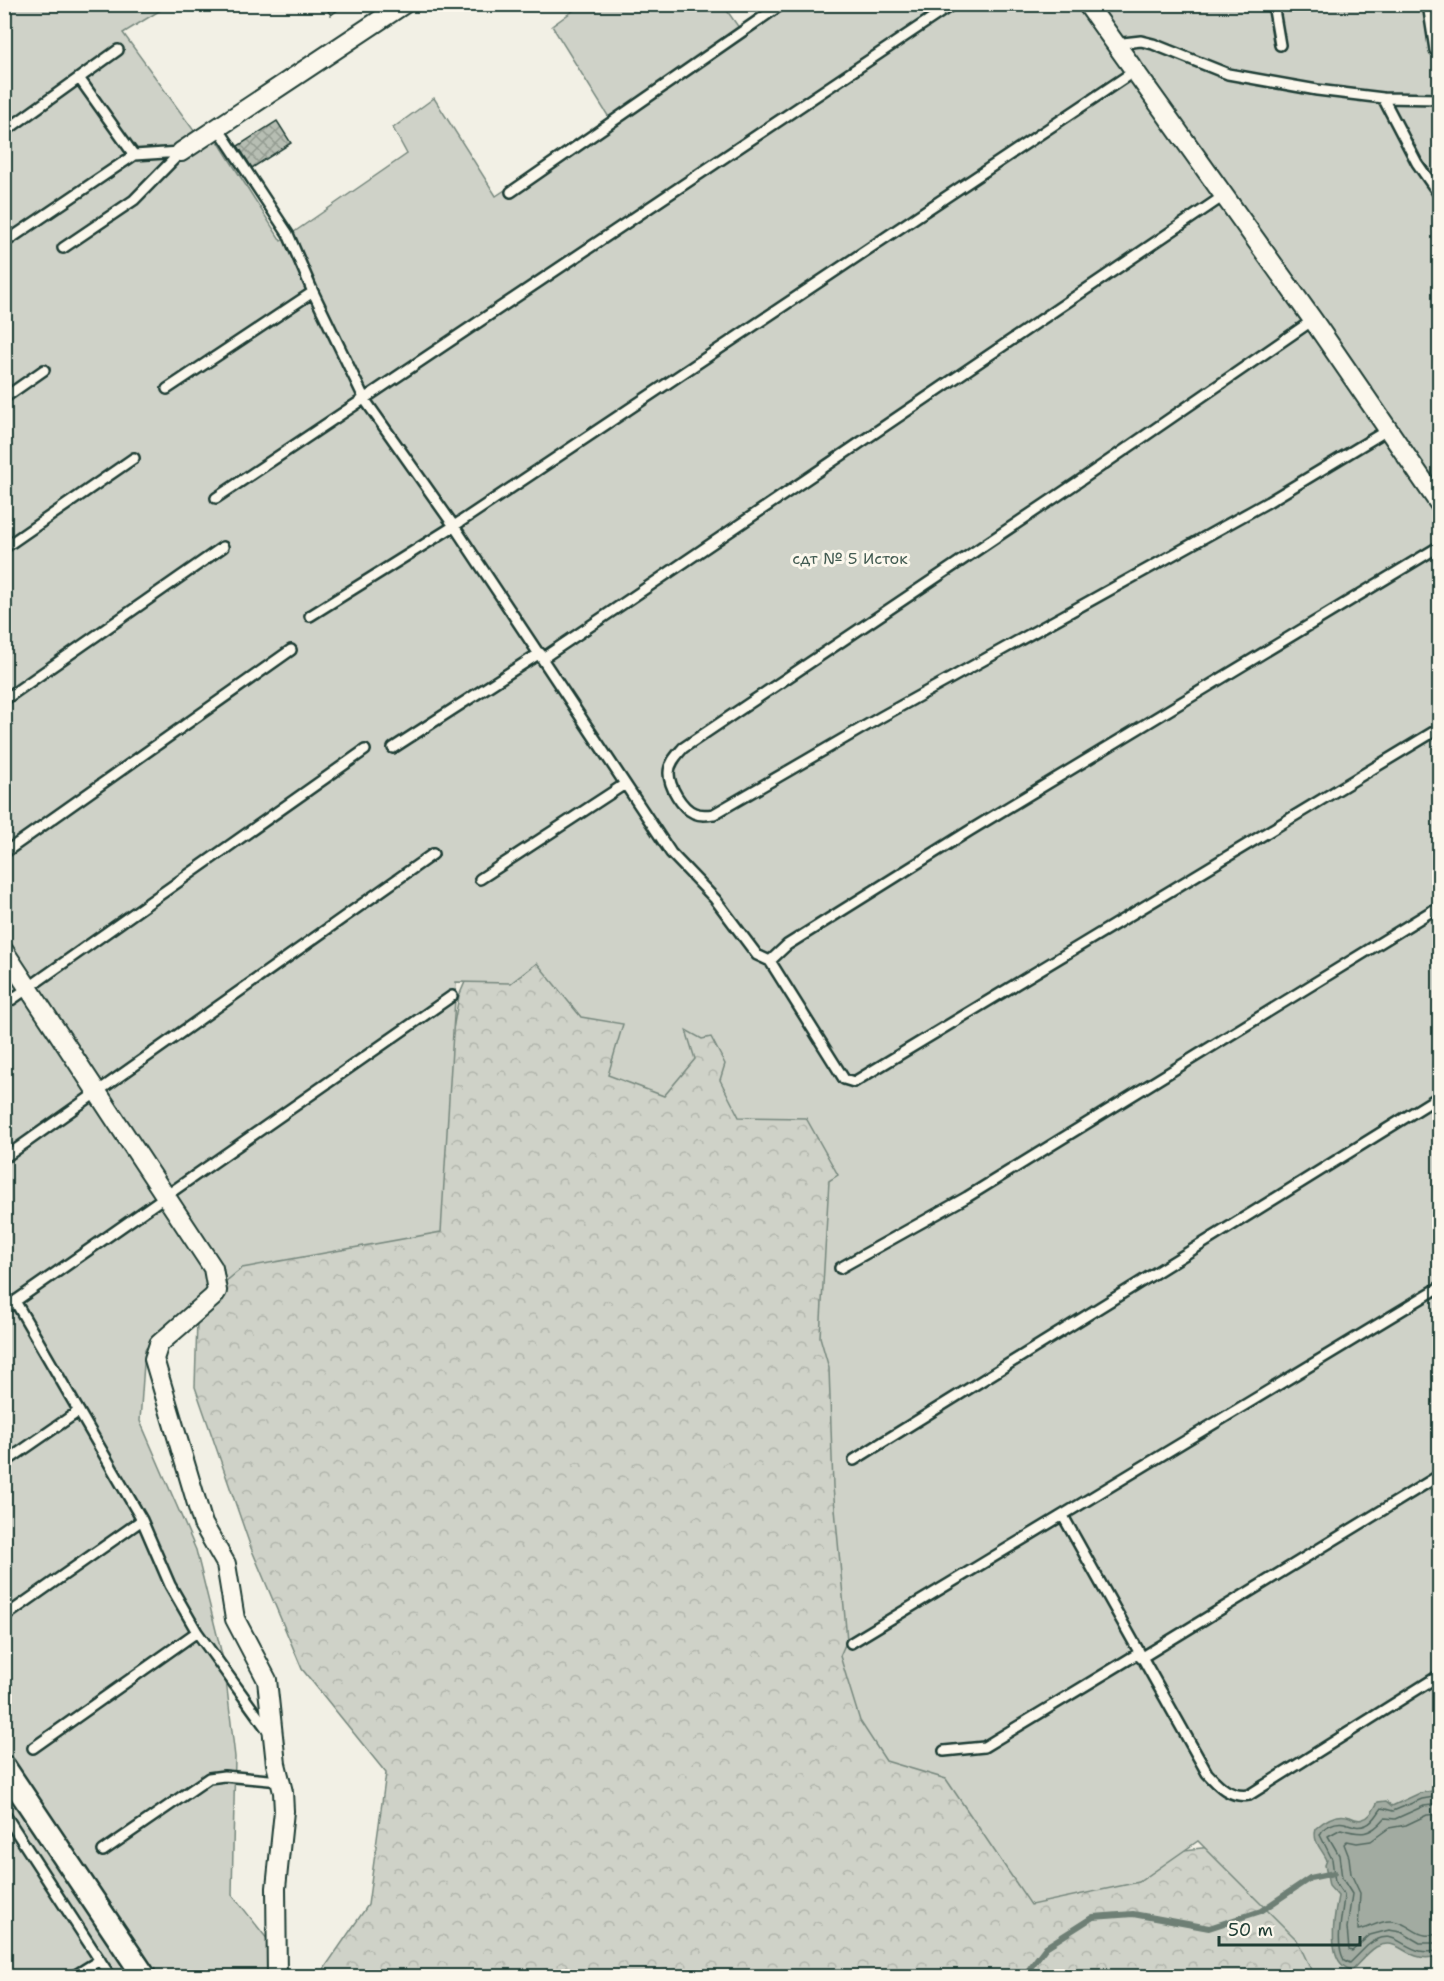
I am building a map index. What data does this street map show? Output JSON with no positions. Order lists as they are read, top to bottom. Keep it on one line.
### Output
{"parks":["сдт № 5 Исток"],"scale_bar":"50 m"}
